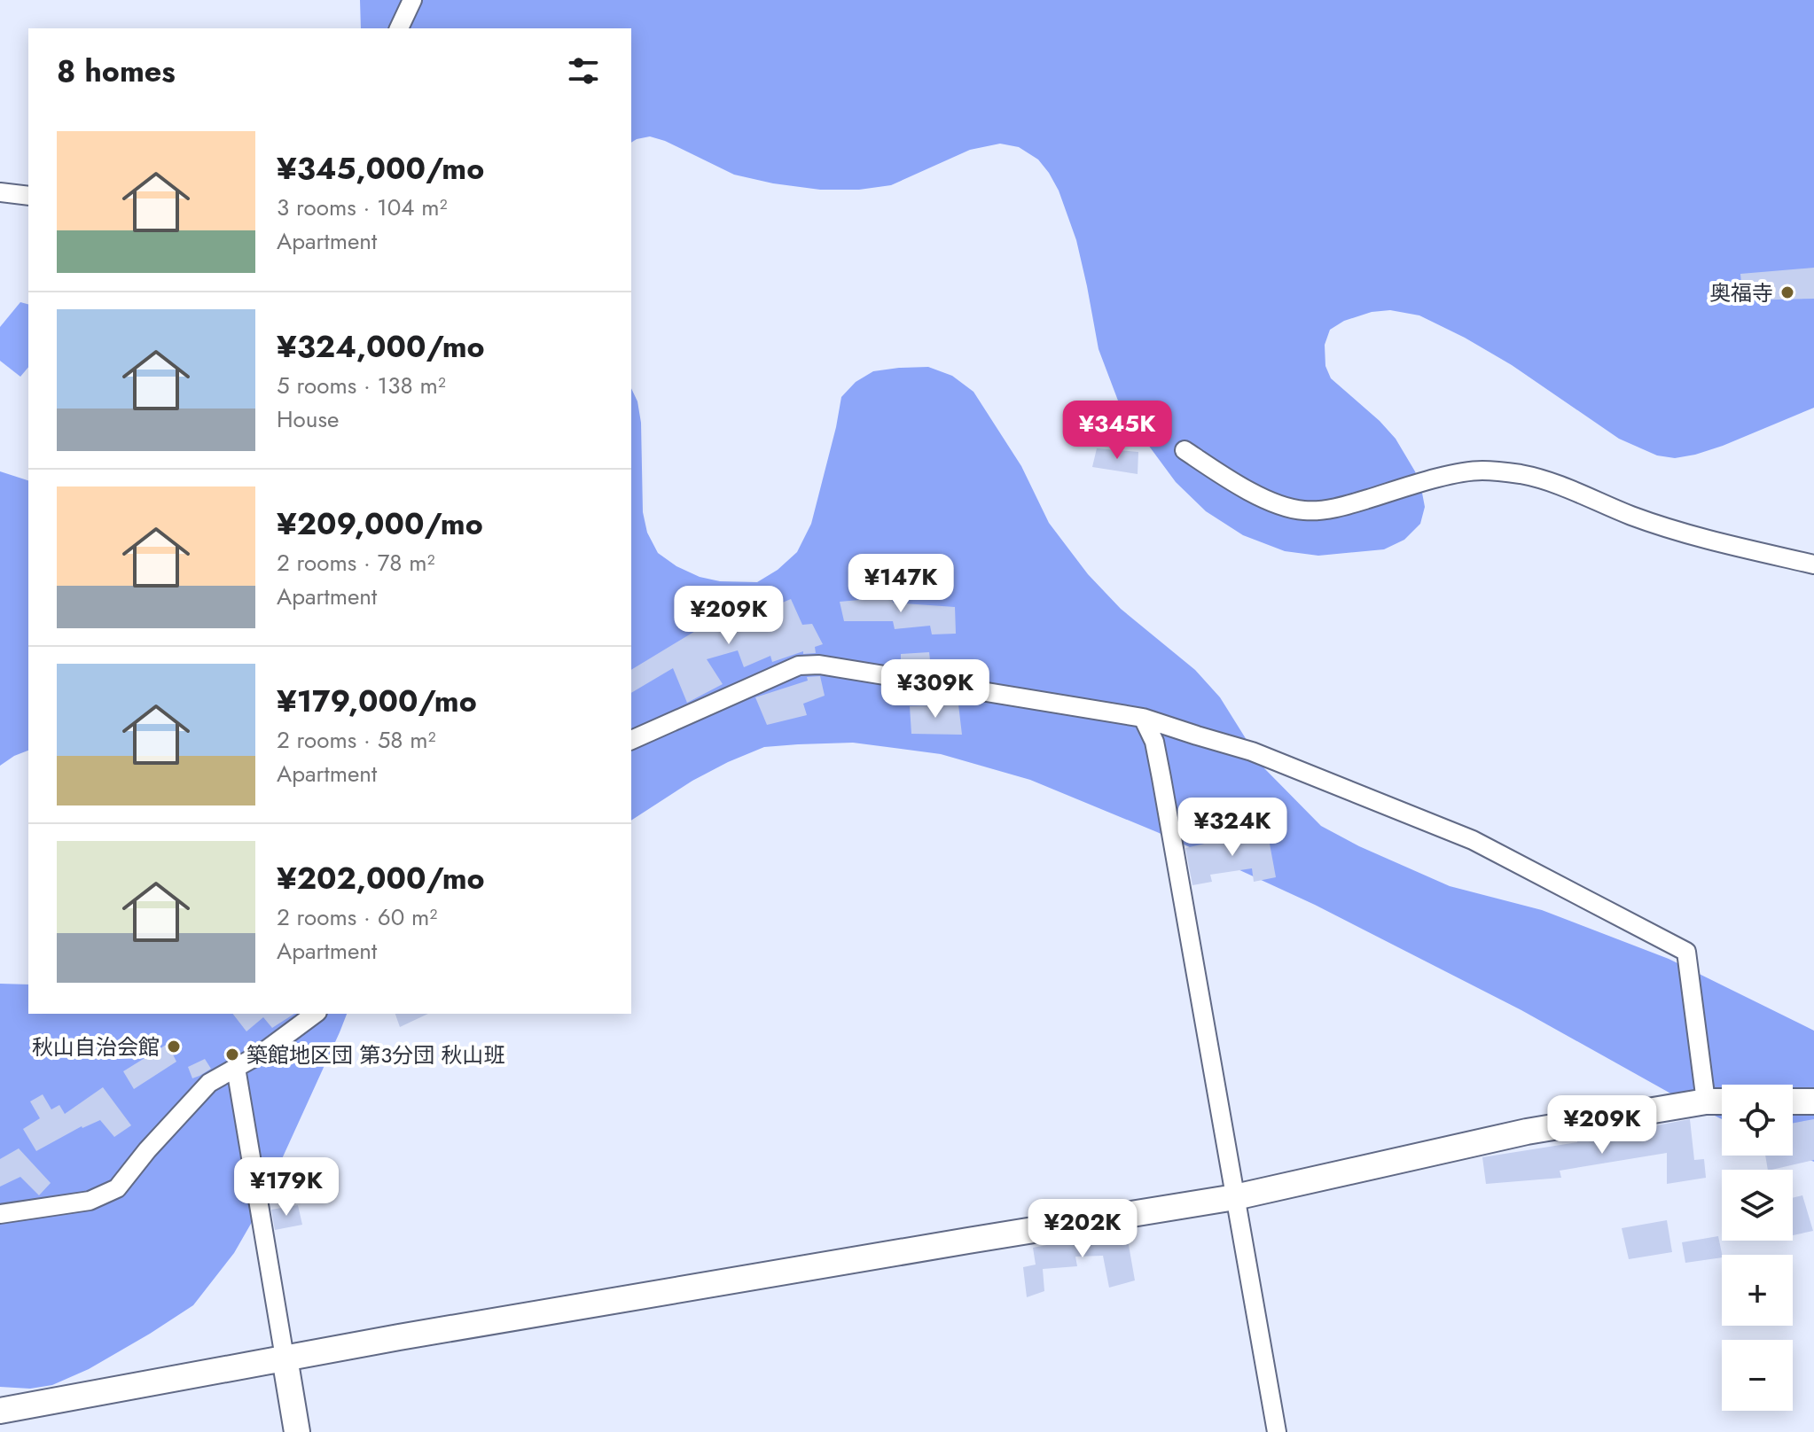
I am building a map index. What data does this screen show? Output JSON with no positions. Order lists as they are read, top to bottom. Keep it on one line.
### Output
{"places":["奥福寺","秋山自治会館","築館地区団 第3分団 秋山班"],"page":{"heading":"8 homes","list":[{"name":"¥345,000/mo","note":"3 rooms · 104 m² · Apartment"},{"name":"¥324,000/mo","note":"5 rooms · 138 m² · House"},{"name":"¥209,000/mo","note":"2 rooms · 78 m² · Apartment"},{"name":"¥179,000/mo","note":"2 rooms · 58 m² · Apartment"},{"name":"¥202,000/mo","note":"2 rooms · 60 m² · Apartment"}],"price":["¥345K","¥147K","¥209K","¥309K","¥324K","¥209K","¥179K","¥202K"],"map_buttons":["+","−"]}}
